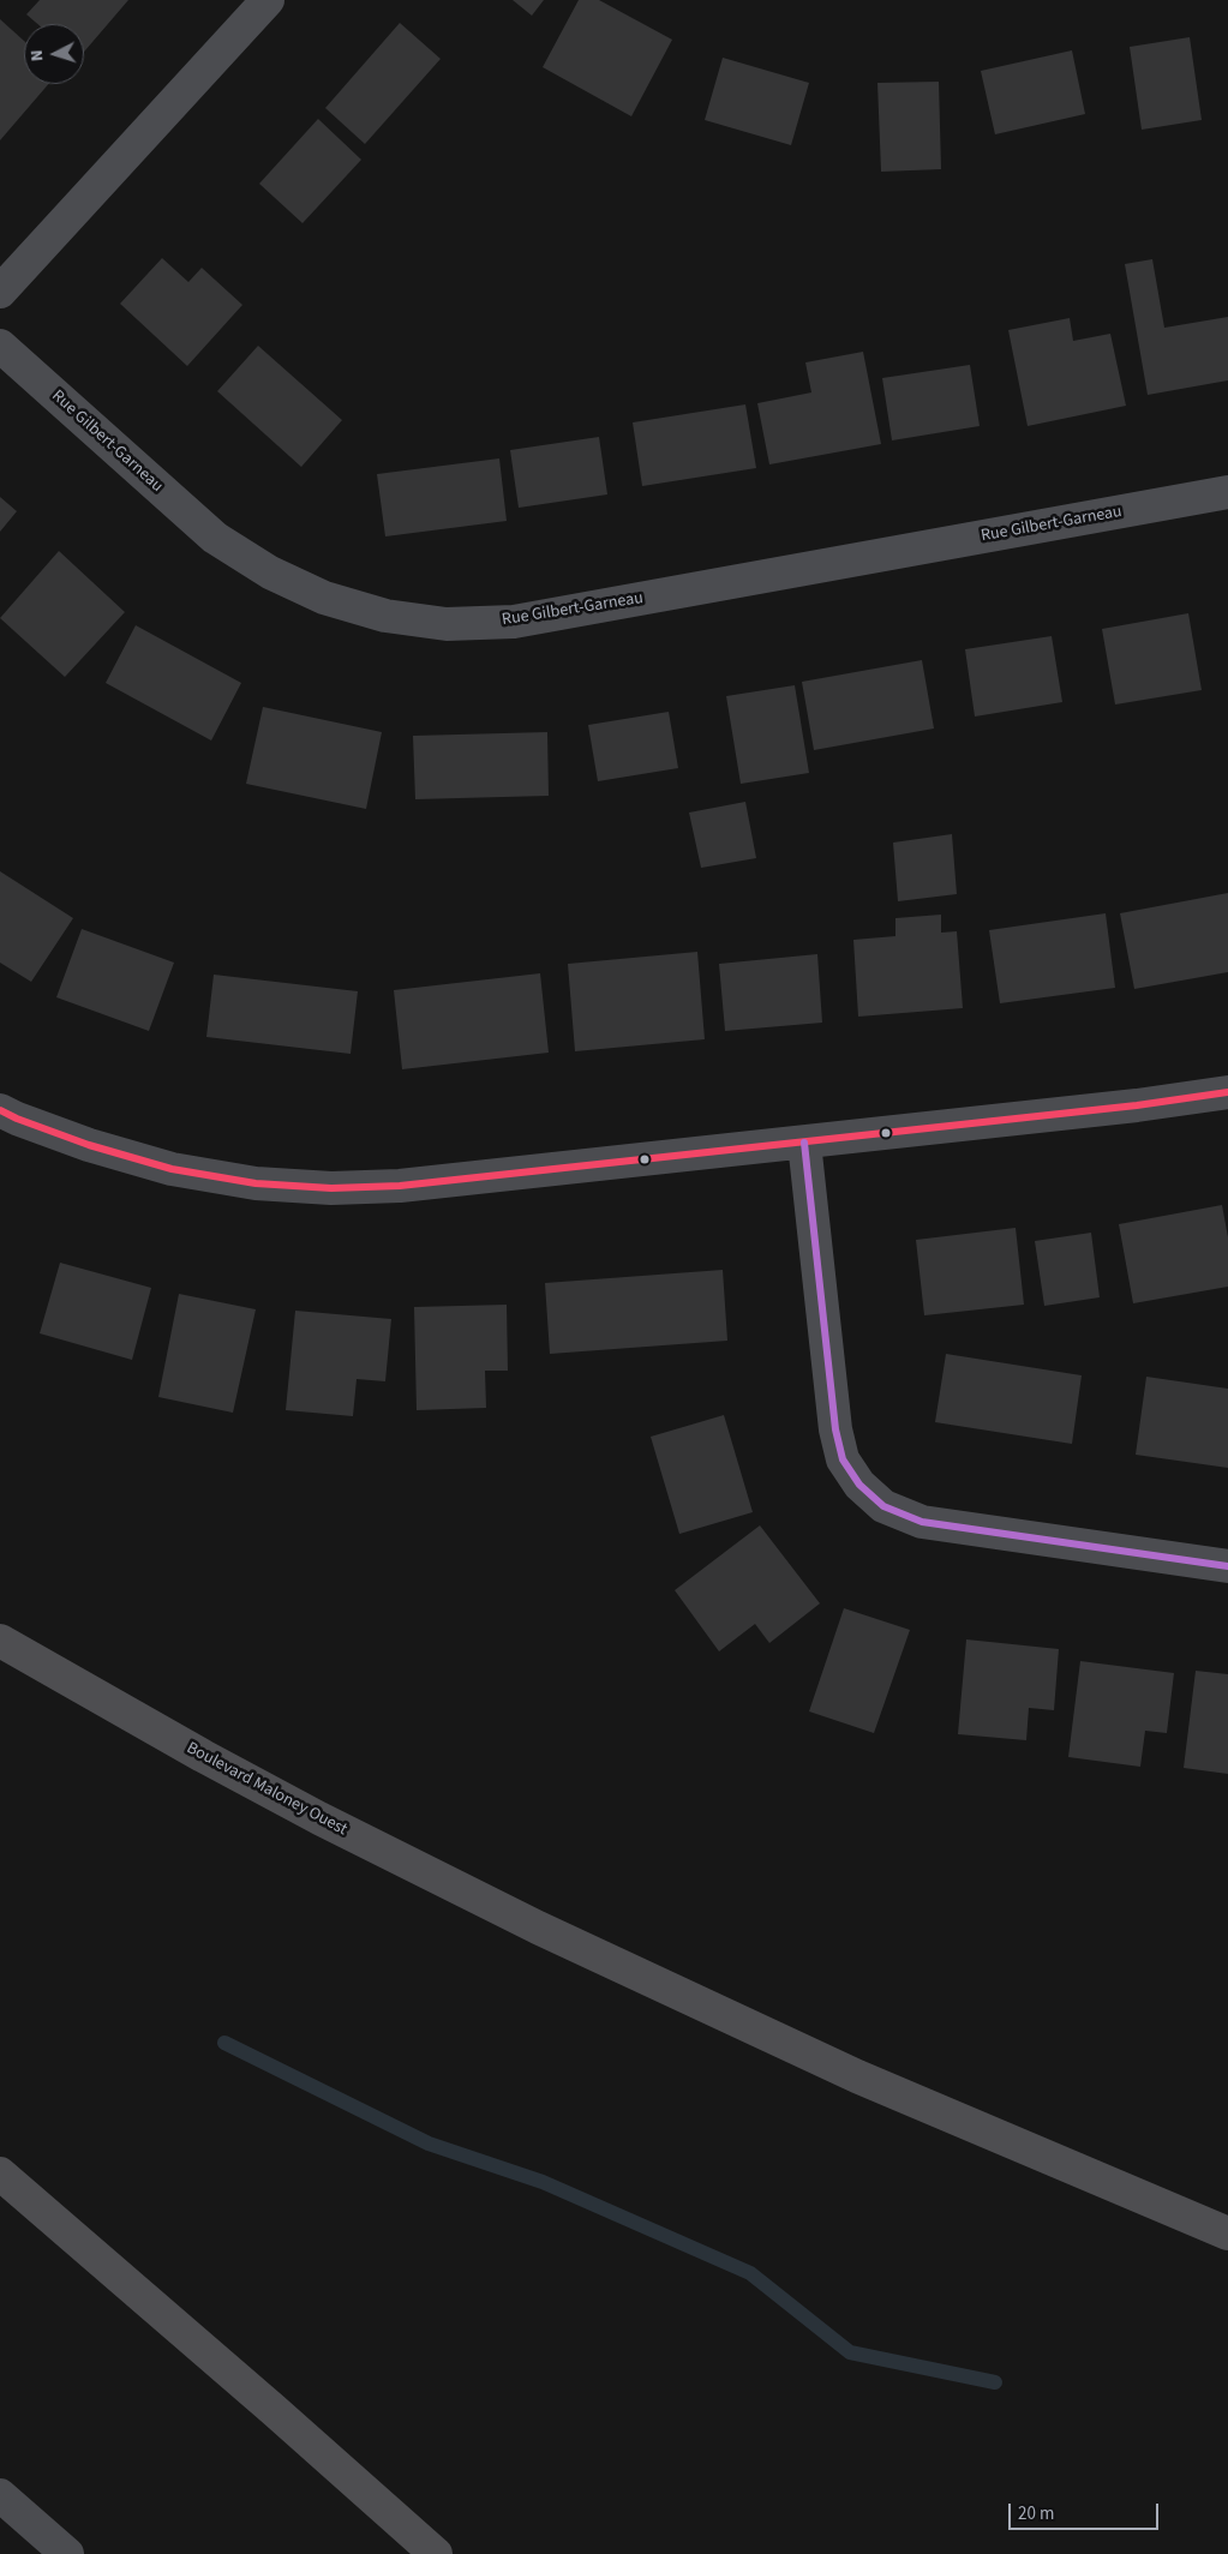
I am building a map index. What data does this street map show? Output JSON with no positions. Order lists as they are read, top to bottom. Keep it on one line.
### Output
{"streets":{"highway":["Boulevard Maloney Ouest"],"street":["Rue Gilbert-Garneau"]},"scale_bar":"20 m","north":"left"}
